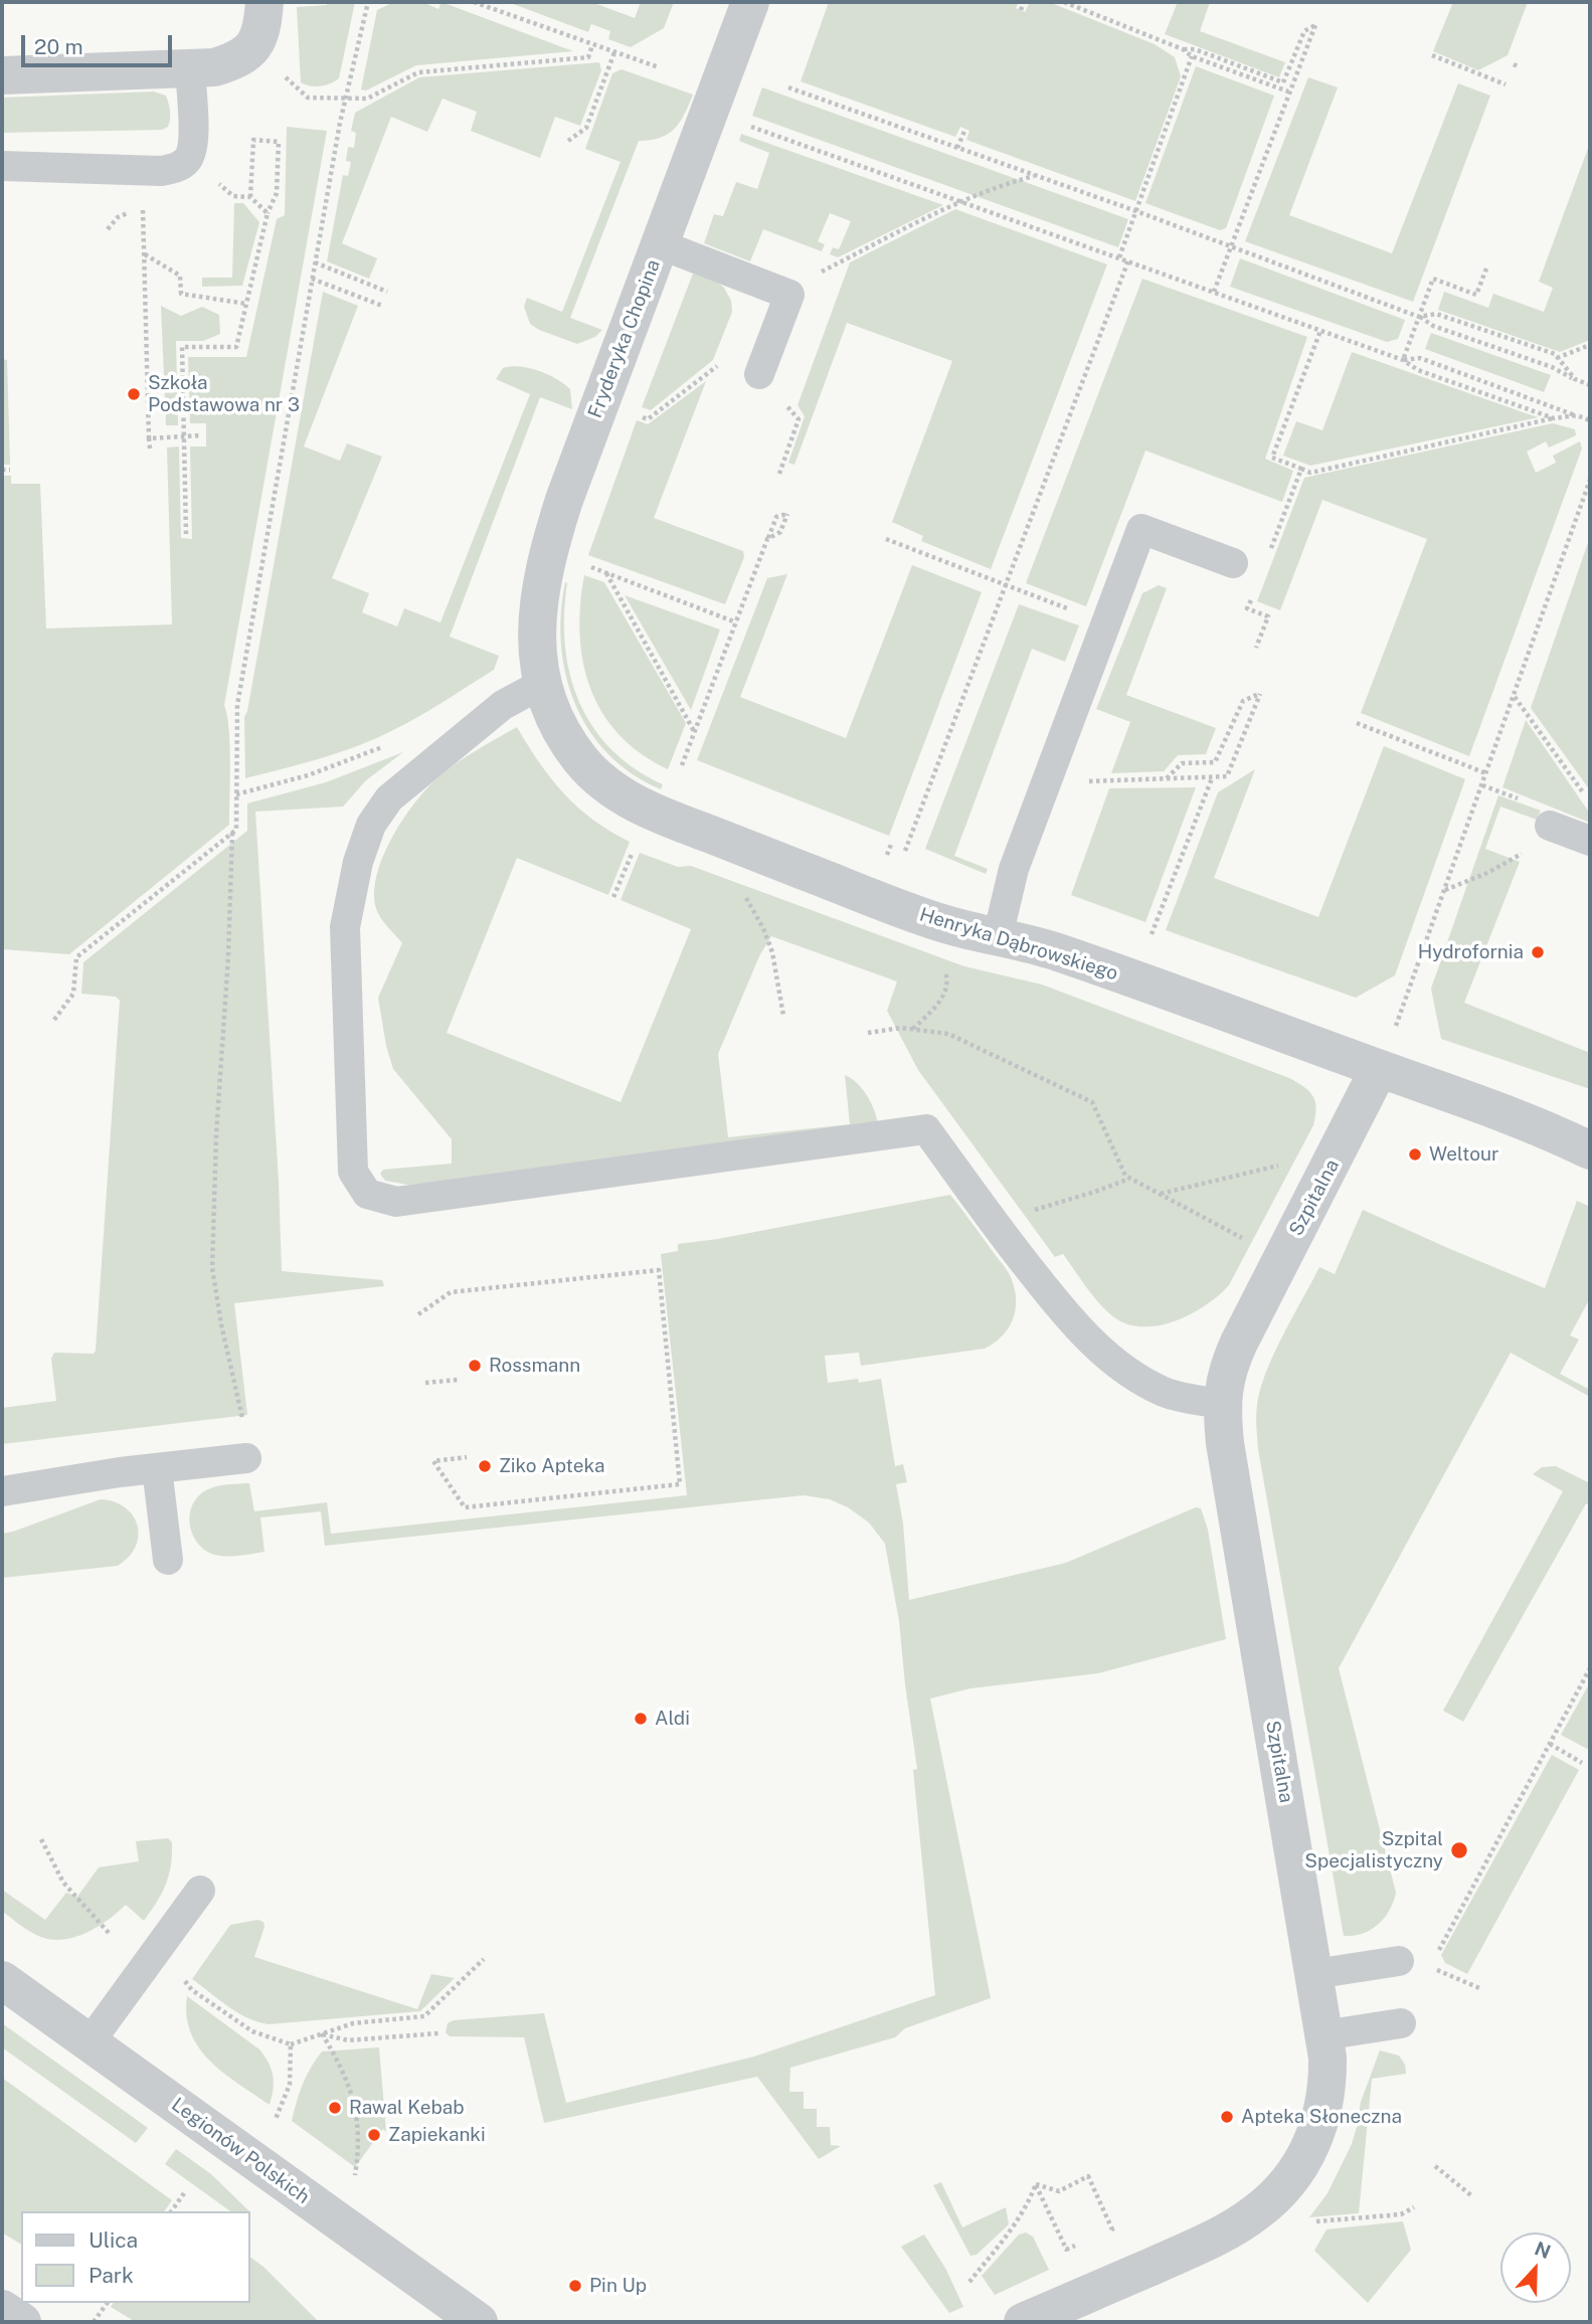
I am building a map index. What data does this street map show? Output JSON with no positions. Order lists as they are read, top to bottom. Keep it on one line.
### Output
{"streets":{"street":["Fryderyka Chopina","Henryka Dąbrowskiego","Szpitalna","Legionów Polskich"]},"crossings":[["Fryderyka Chopina","Henryka Dąbrowskiego"],["Henryka Dąbrowskiego","Szpitalna"]],"places":["Szkoła Podstawowa nr 3","Hydrofornia","Weltour","Rossmann","Ziko Apteka","Aldi","Szpital Specjalistyczny","Rawal Kebab","Apteka Słoneczna","Zapiekanki","Pin Up"],"legend":["Ulica","Park"],"scale_bar":"20 m","north":"top"}
